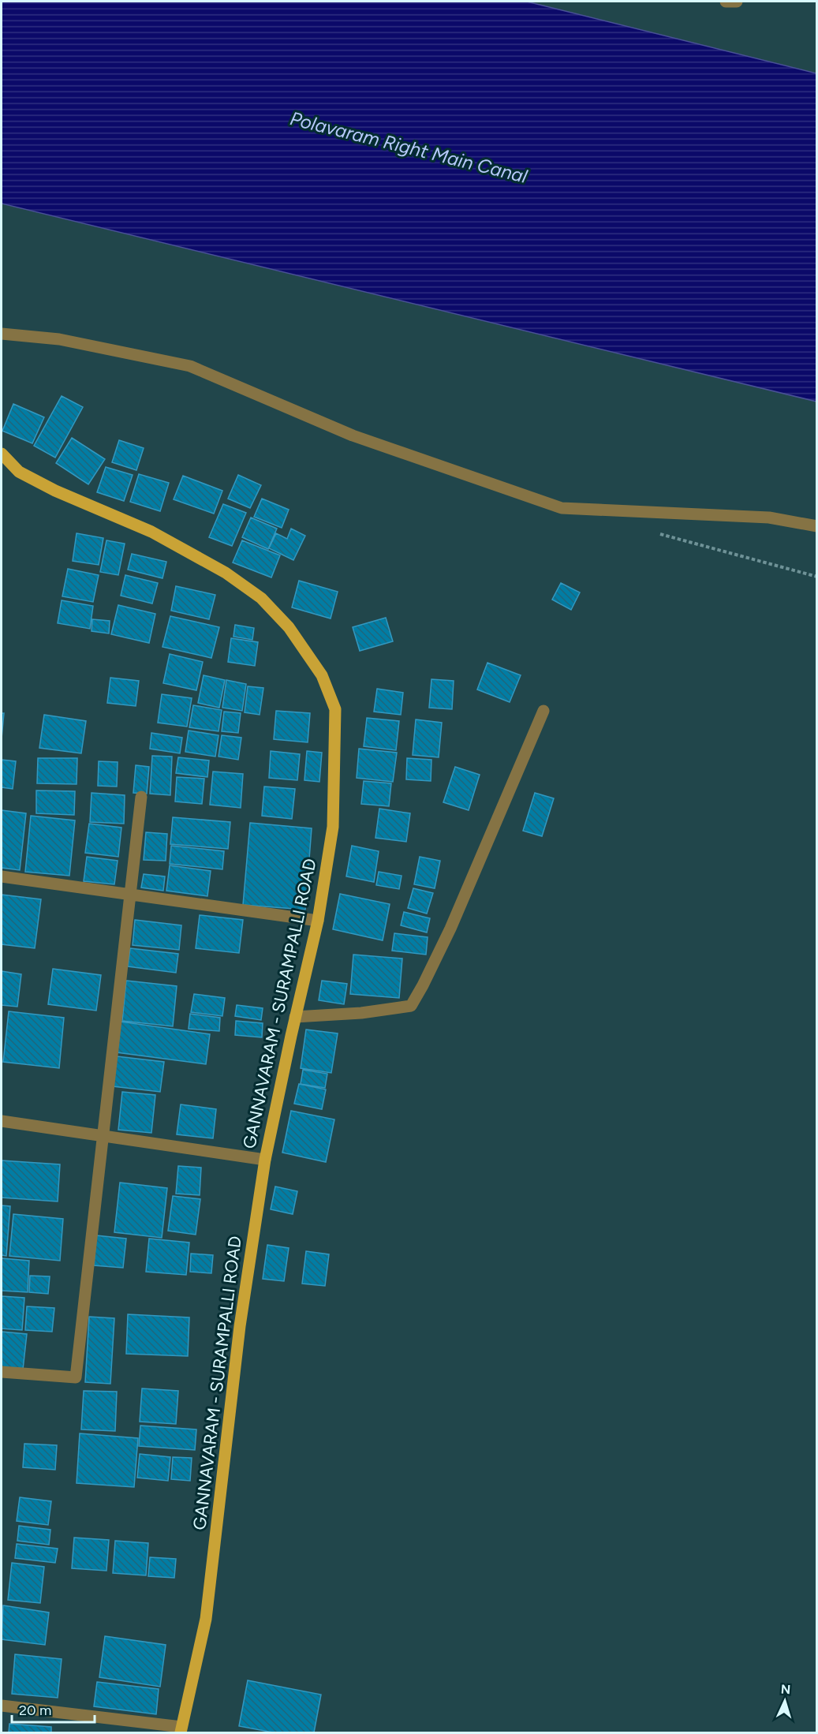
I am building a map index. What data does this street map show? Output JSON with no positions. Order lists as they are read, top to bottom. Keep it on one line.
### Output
{"streets":{"main road":["GANNAVARAM - SURAMPALLI ROAD"]},"water":["Polavaram Right Main Canal"],"scale_bar":"20 m","north":"top"}
